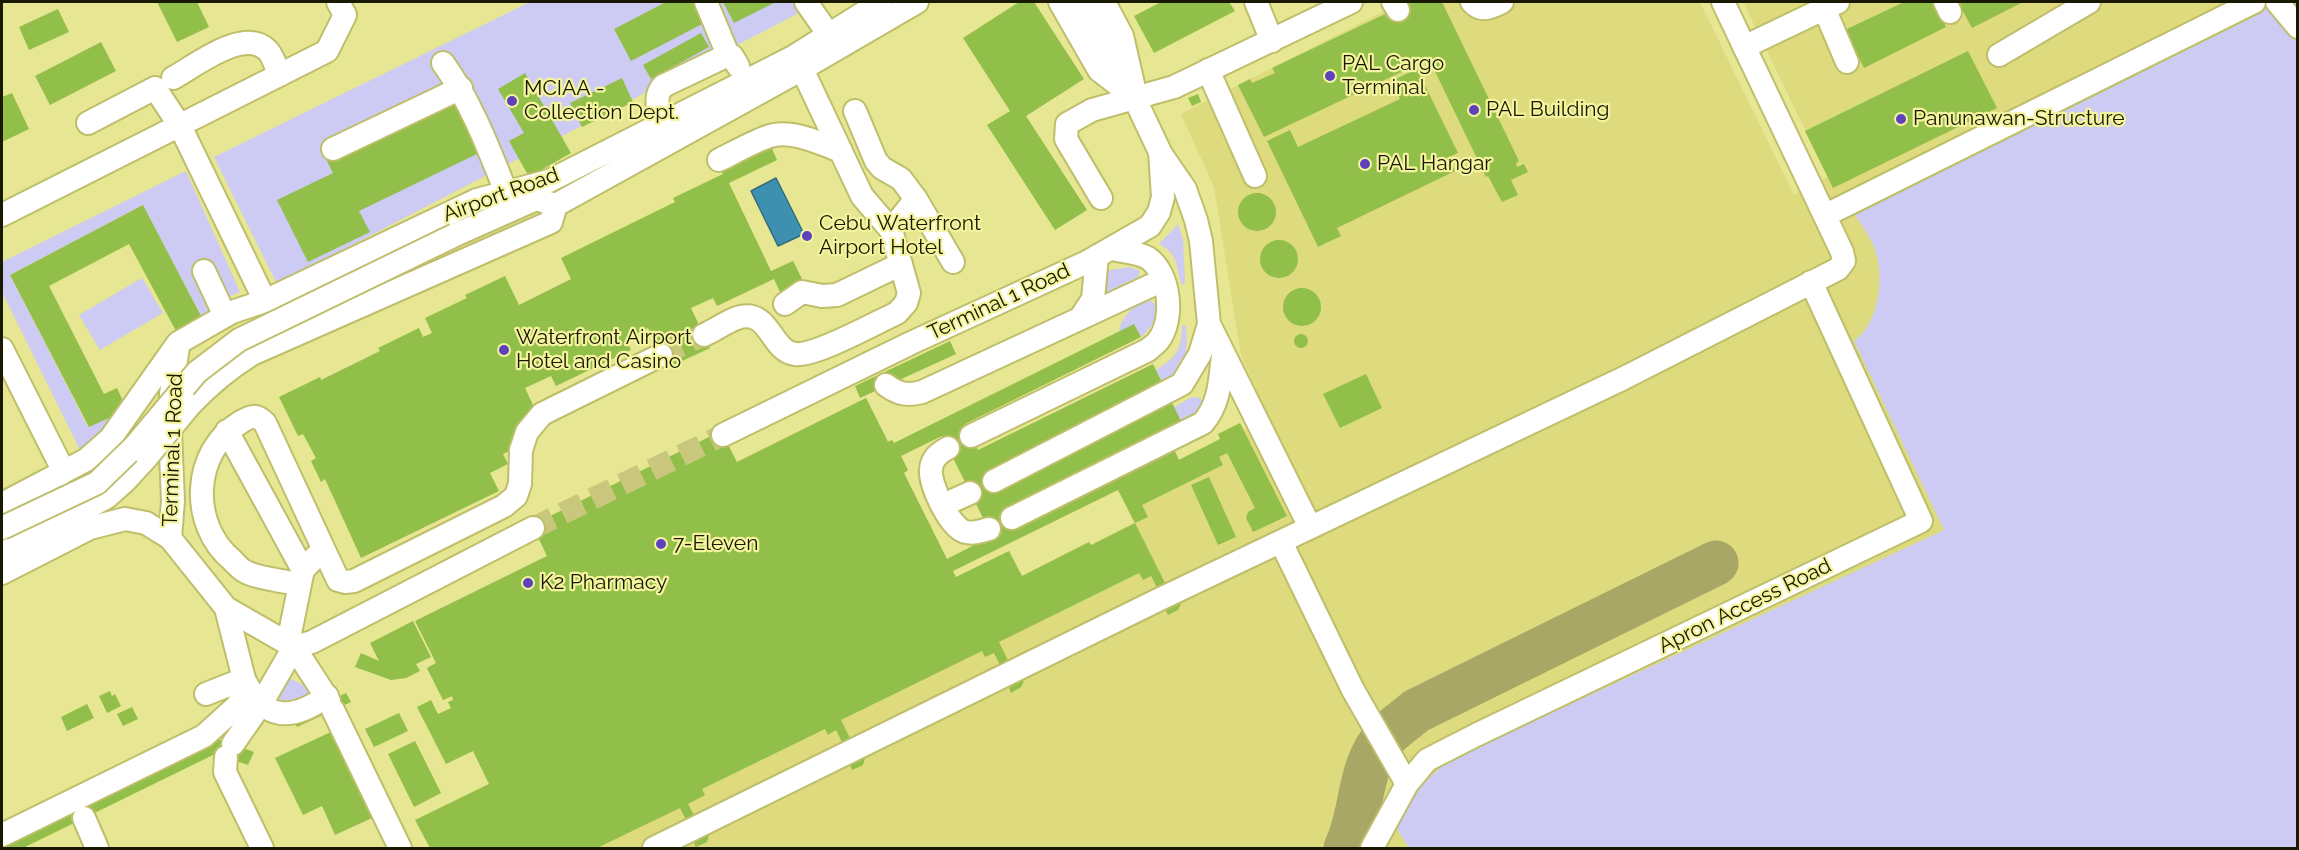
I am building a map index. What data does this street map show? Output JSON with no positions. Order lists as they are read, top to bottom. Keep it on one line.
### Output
{"streets":{"street":["Airport Road","Terminal 1 Road","Apron Access Road"]},"crossings":[["Airport Road","Terminal 1 Road"]],"places":["PAL Cargo Terminal","MCIAA - Collection Dept.","PAL Building","Panunawan-Structure","PAL Hangar","Cebu Waterfront Airport Hotel","Waterfront Airport Hotel and Casino","7-Eleven","K2 Pharmacy"]}
